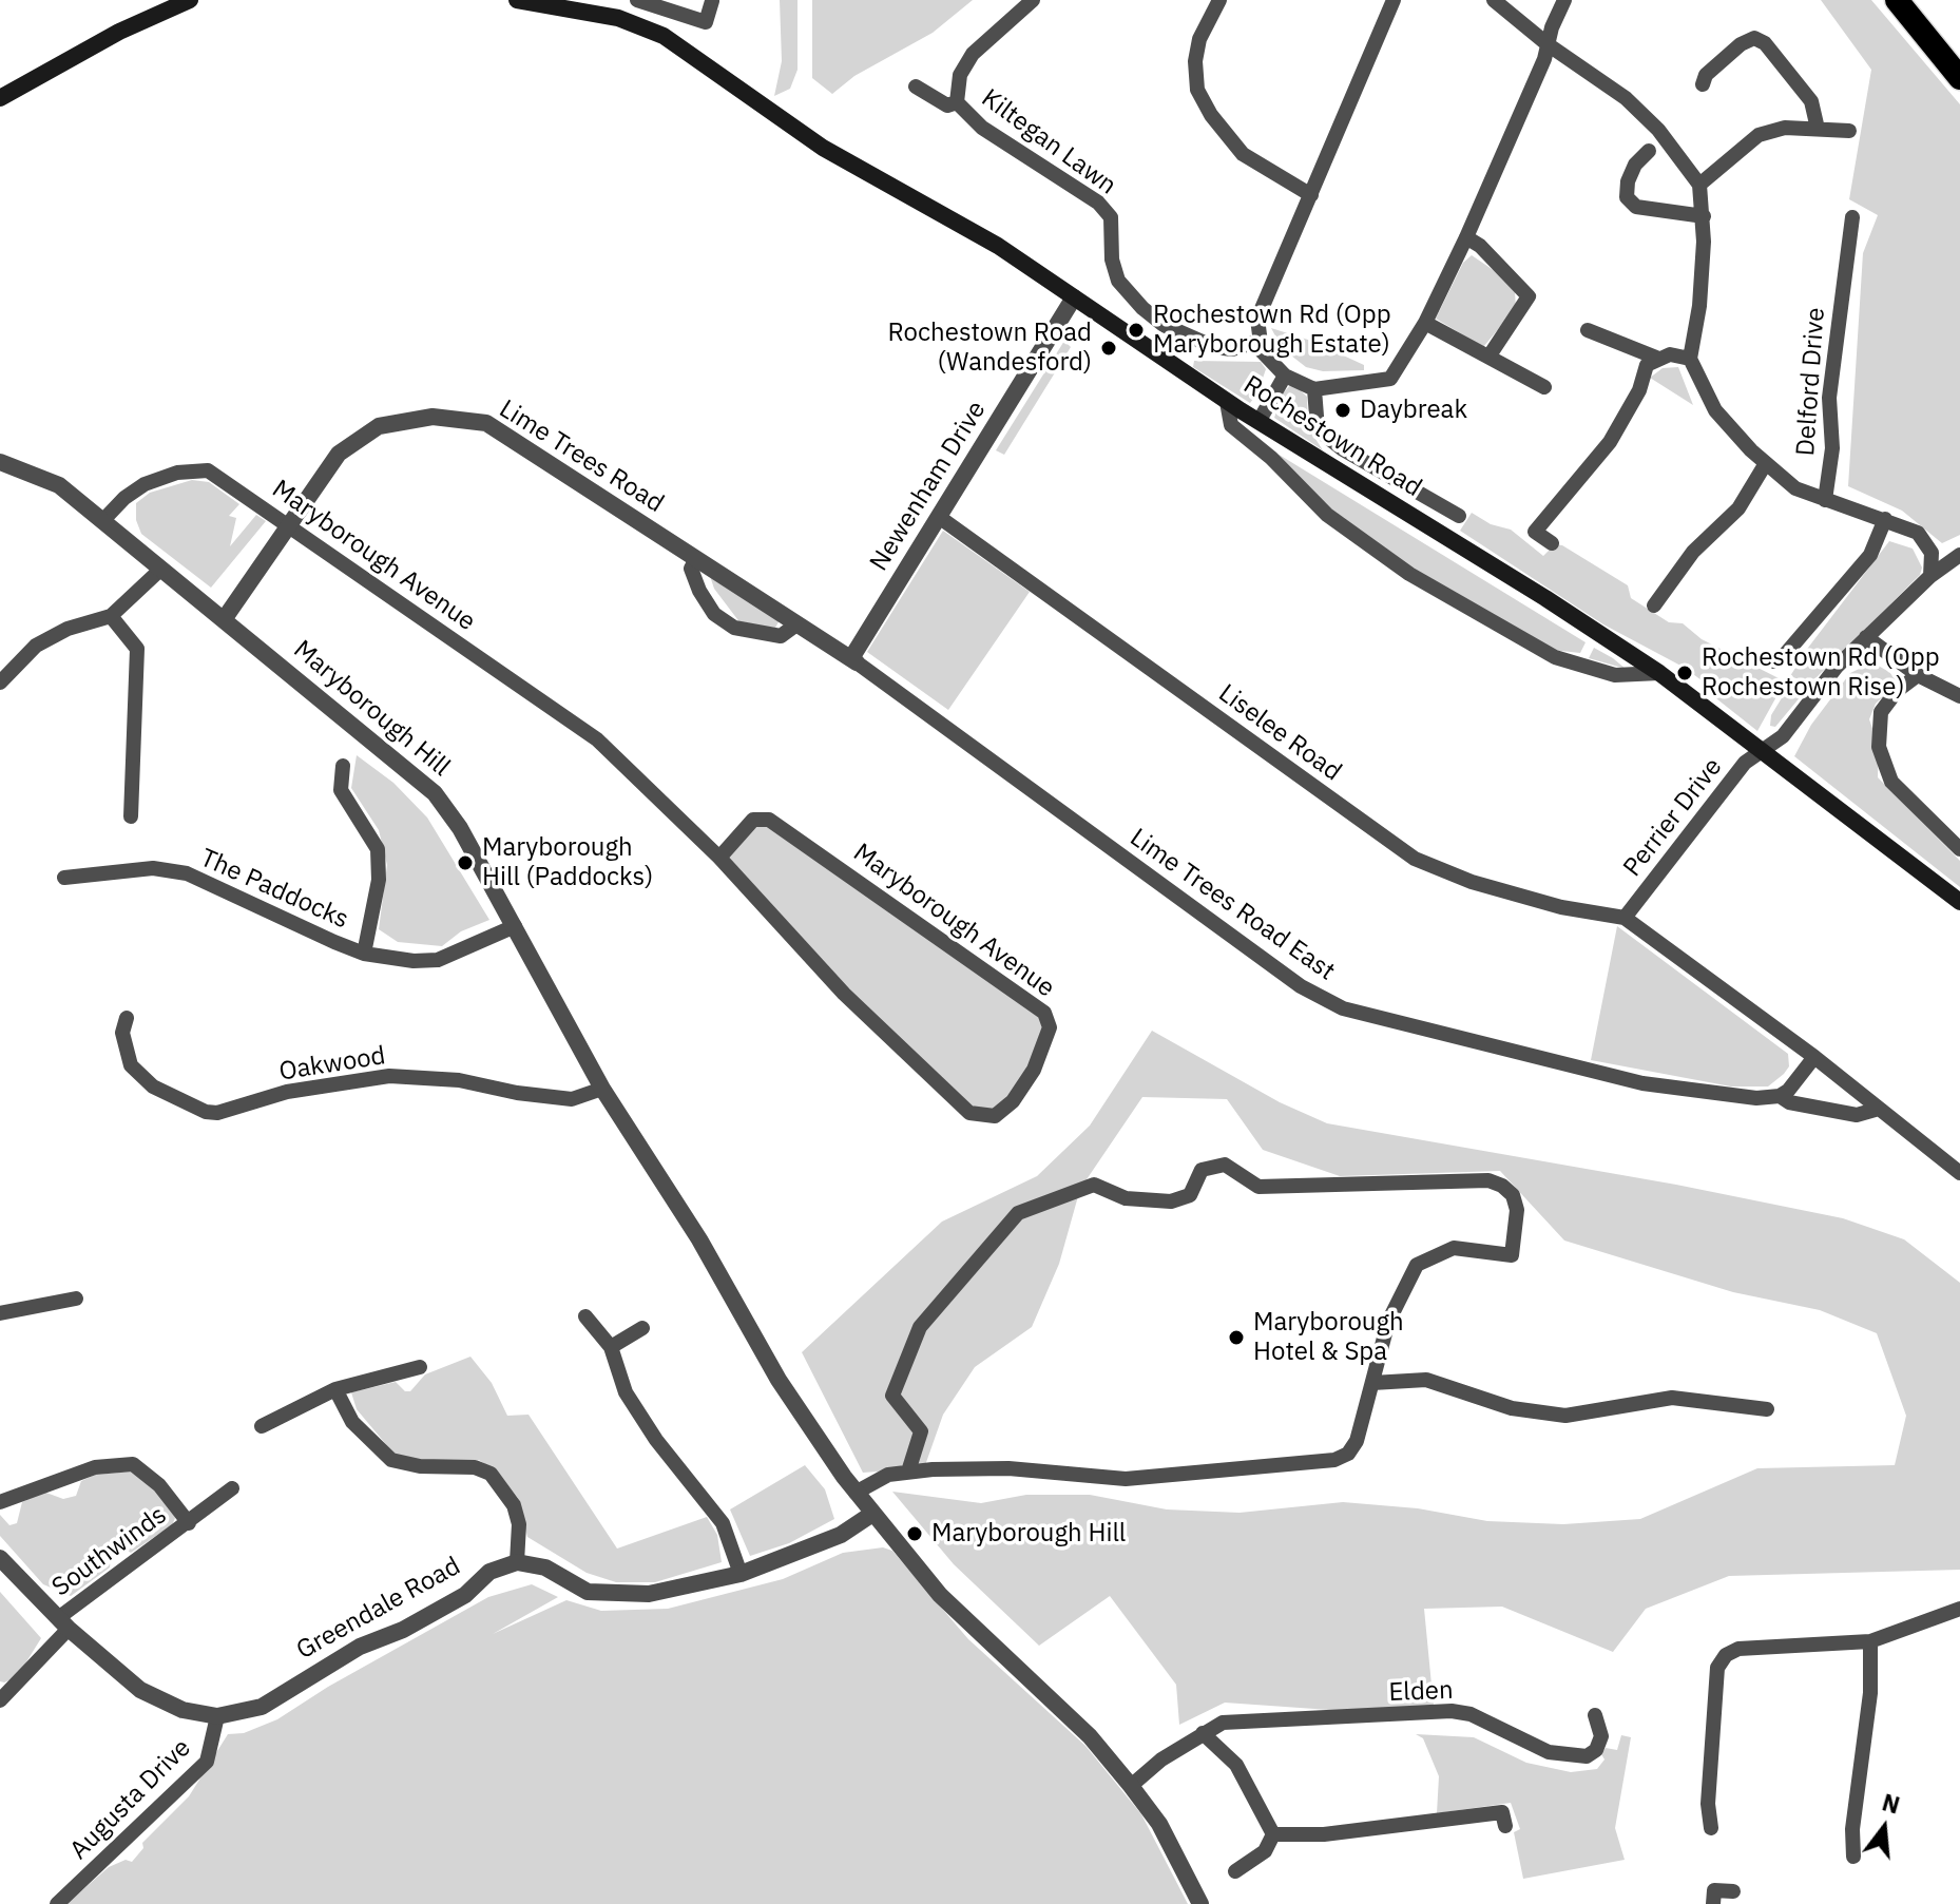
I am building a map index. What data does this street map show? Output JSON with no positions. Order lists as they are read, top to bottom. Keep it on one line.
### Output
{"streets":{"main road":["Rochestown Road"],"street":["Kiltegan Lawn","Delford Drive","Lime Trees Road","Newenham Drive","Maryborough Avenue","Maryborough Hill","Liselee Road","Perrier Drive","The Paddocks","Lime Trees Road East","Oakwood","Southwinds","Greendale Road","Elden","Augusta Drive"]},"crossings":[["Delford Drive","Perrier Drive"],["Rochestown Road","Newenham Drive"],["Rochestown Road","Perrier Drive"],["Lime Trees Road","Newenham Drive"],["Lime Trees Road","Maryborough Avenue"],["Lime Trees Road","Maryborough Hill"],["Lime Trees Road","Lime Trees Road East"],["Newenham Drive","Liselee Road"],["Newenham Drive","Lime Trees Road East"],["Maryborough Avenue","Maryborough Hill"],["Maryborough Hill","The Paddocks"],["Maryborough Hill","Oakwood"],["Maryborough Hill","Elden"],["Liselee Road","Perrier Drive"],["Southwinds","Greendale Road"],["Greendale Road","Augusta Drive"]],"places":["Rochestown Rd (Opp Maryborough Estate)","Rochestown Road (Wandesford)","Daybreak","Rochestown Rd (Opp Rochestown Rise)","Maryborough Hill (Paddocks)","Maryborough Hotel & Spa","Maryborough Hill"],"north":"top"}
